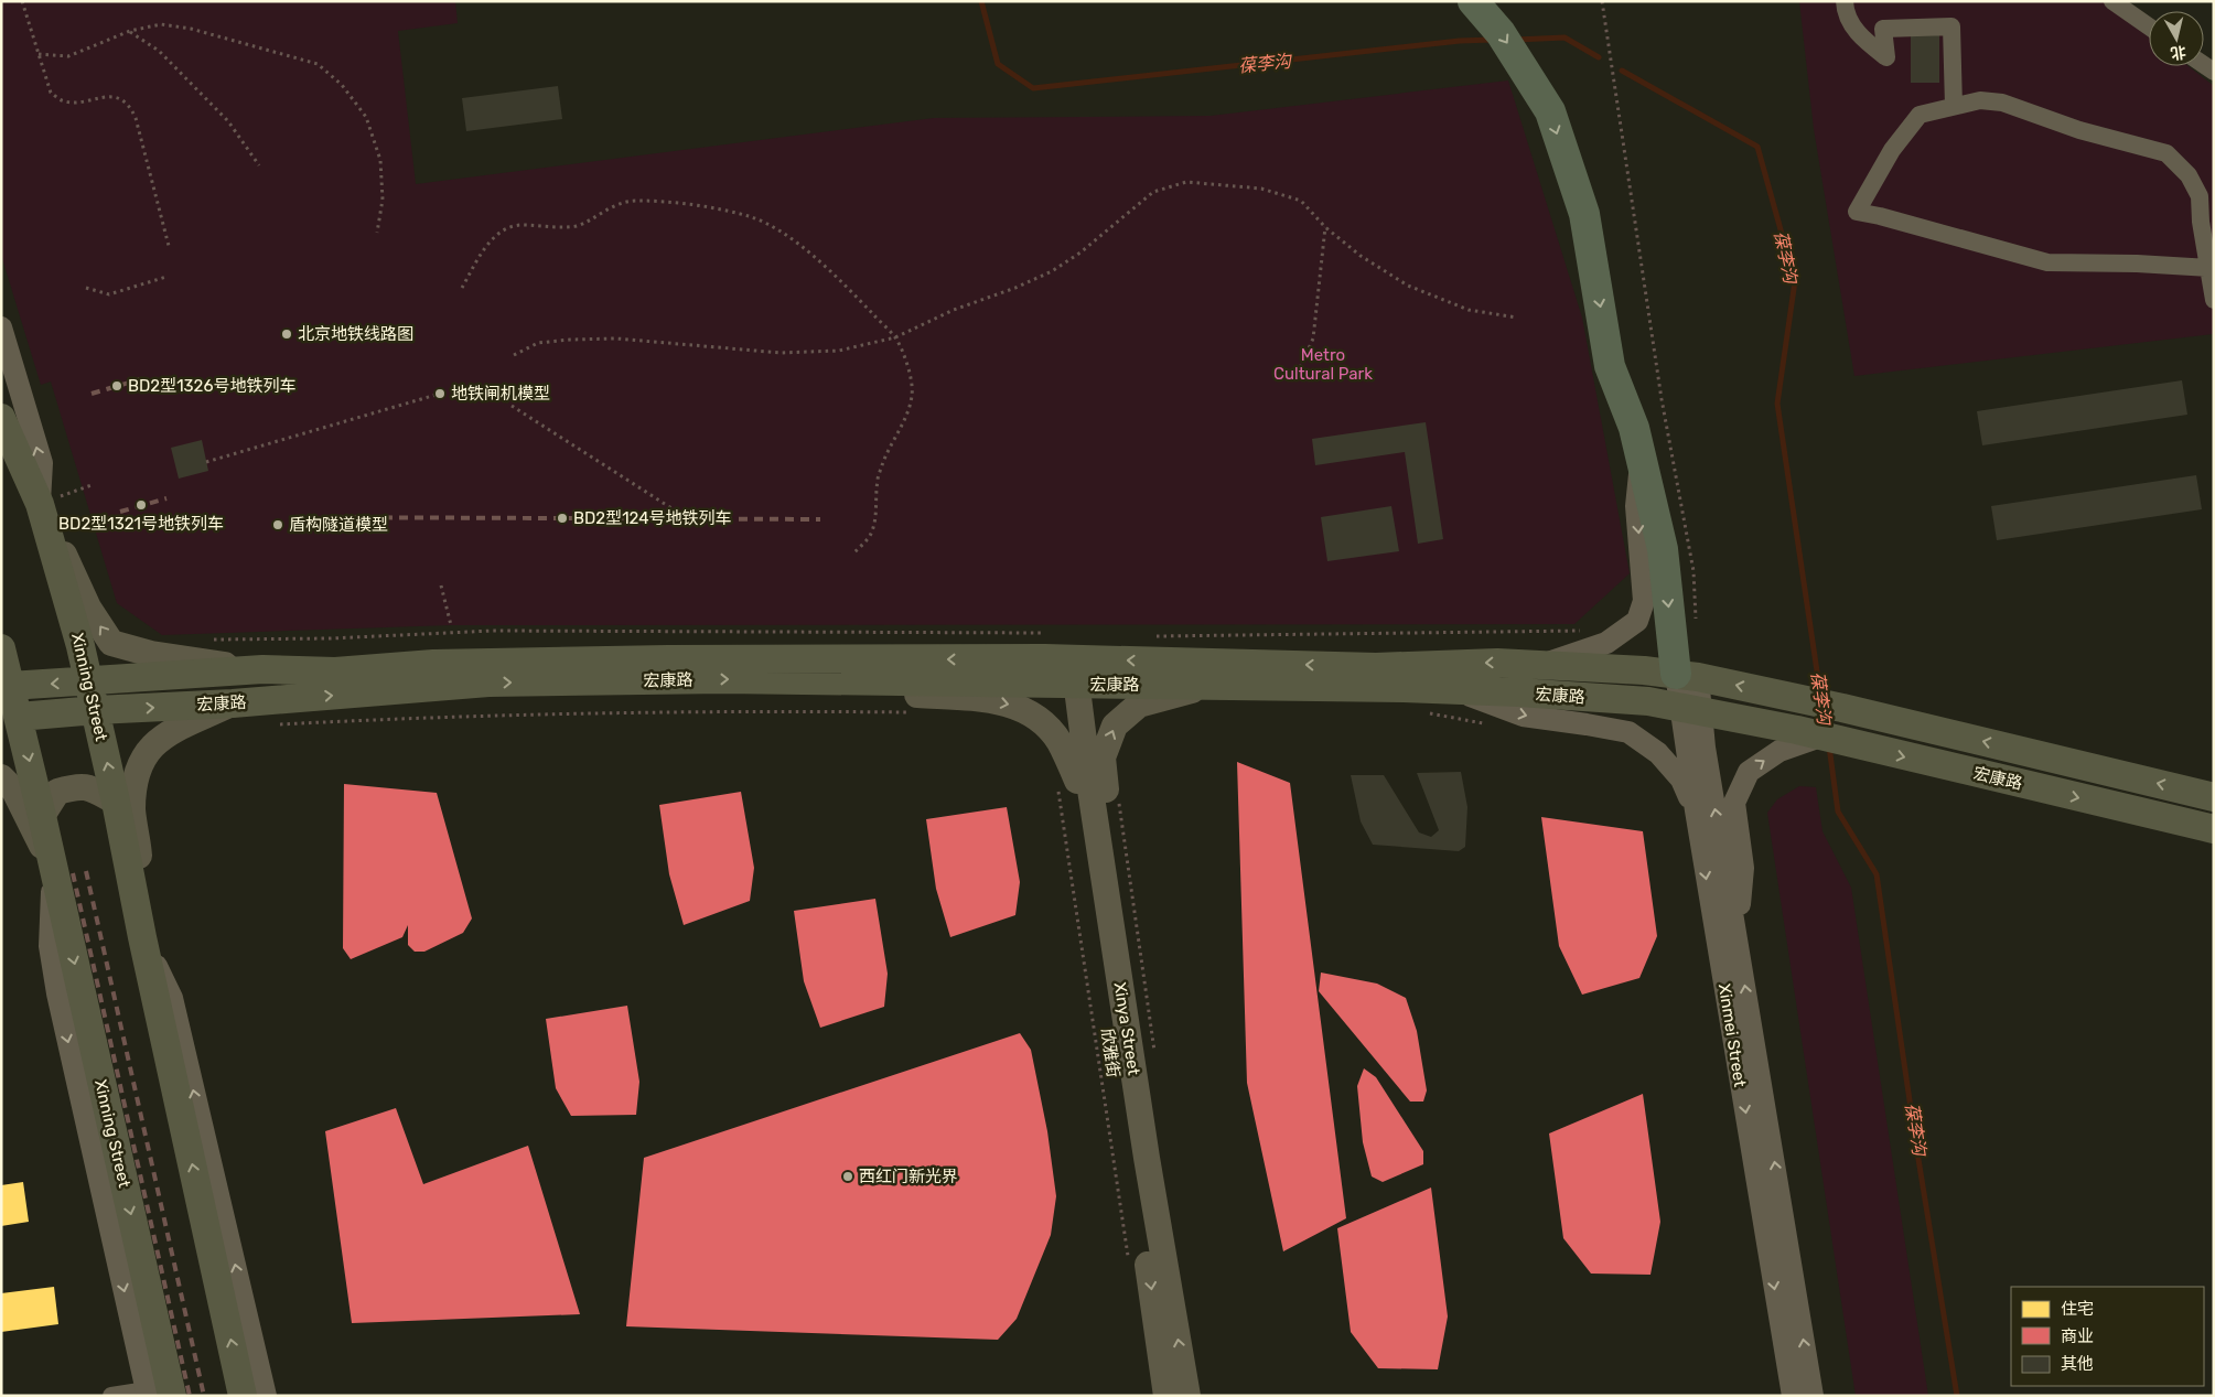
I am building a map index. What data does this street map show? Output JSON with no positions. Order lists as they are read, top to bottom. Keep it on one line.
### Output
{"streets":{"main road":["宏康路","Xinning Street","Xinya Street"],"street":["Xinmei Street"],"path":["欣雅街"]},"crossings":[["宏康路","Xinning Street"],["宏康路","Xinya Street"],["宏康路","Xinmei Street"],["Xinya Street","欣雅街"]],"water":["葆李沟"],"parks":["Metro Cultural Park"],"places":["北京地铁线路图","BD2型1326号地铁列车","地铁闸机模型","BD2型1321号地铁列车","BD2型124号地铁列车","盾构隧道模型","西红门新光界"],"legend":["住宅","商业","其他"],"north":"bottom"}
